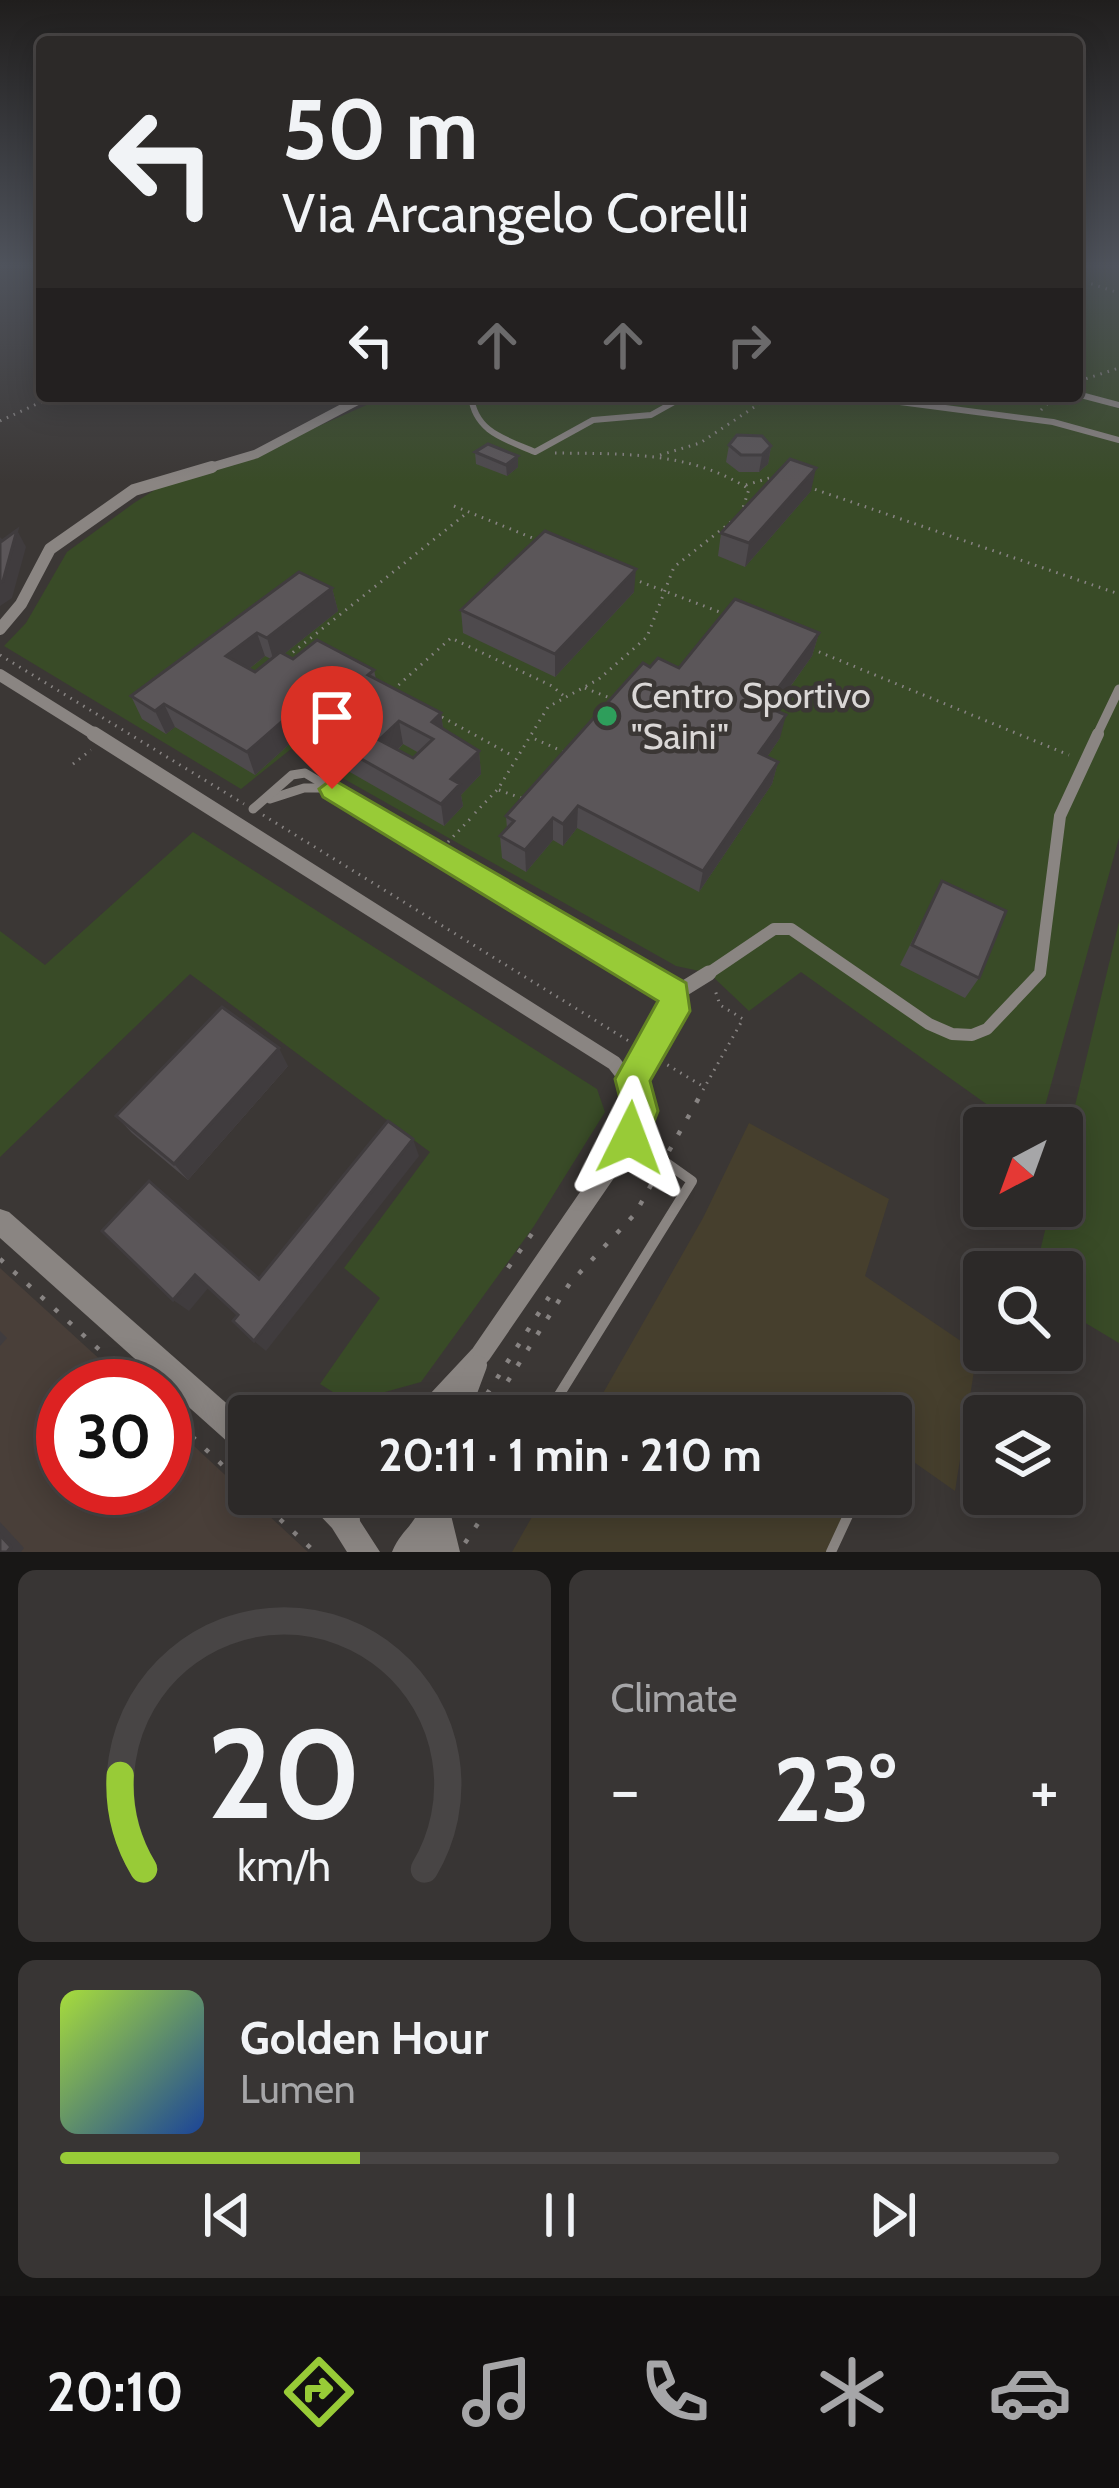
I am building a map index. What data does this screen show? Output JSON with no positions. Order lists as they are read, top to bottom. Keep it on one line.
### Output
{"places":["Centro Sportivo \"Saini\""],"north":"bottom left","page":{"turn":["50 m","Via Arcangelo Corelli"],"limit":"30","trip":"20:11 · 1 min · 210 m","tile":"Climate","heat":["−","23°","+"],"song":["Golden Hour","Lumen"],"tabs":"20:10","gauge":["20","km/h"]}}
